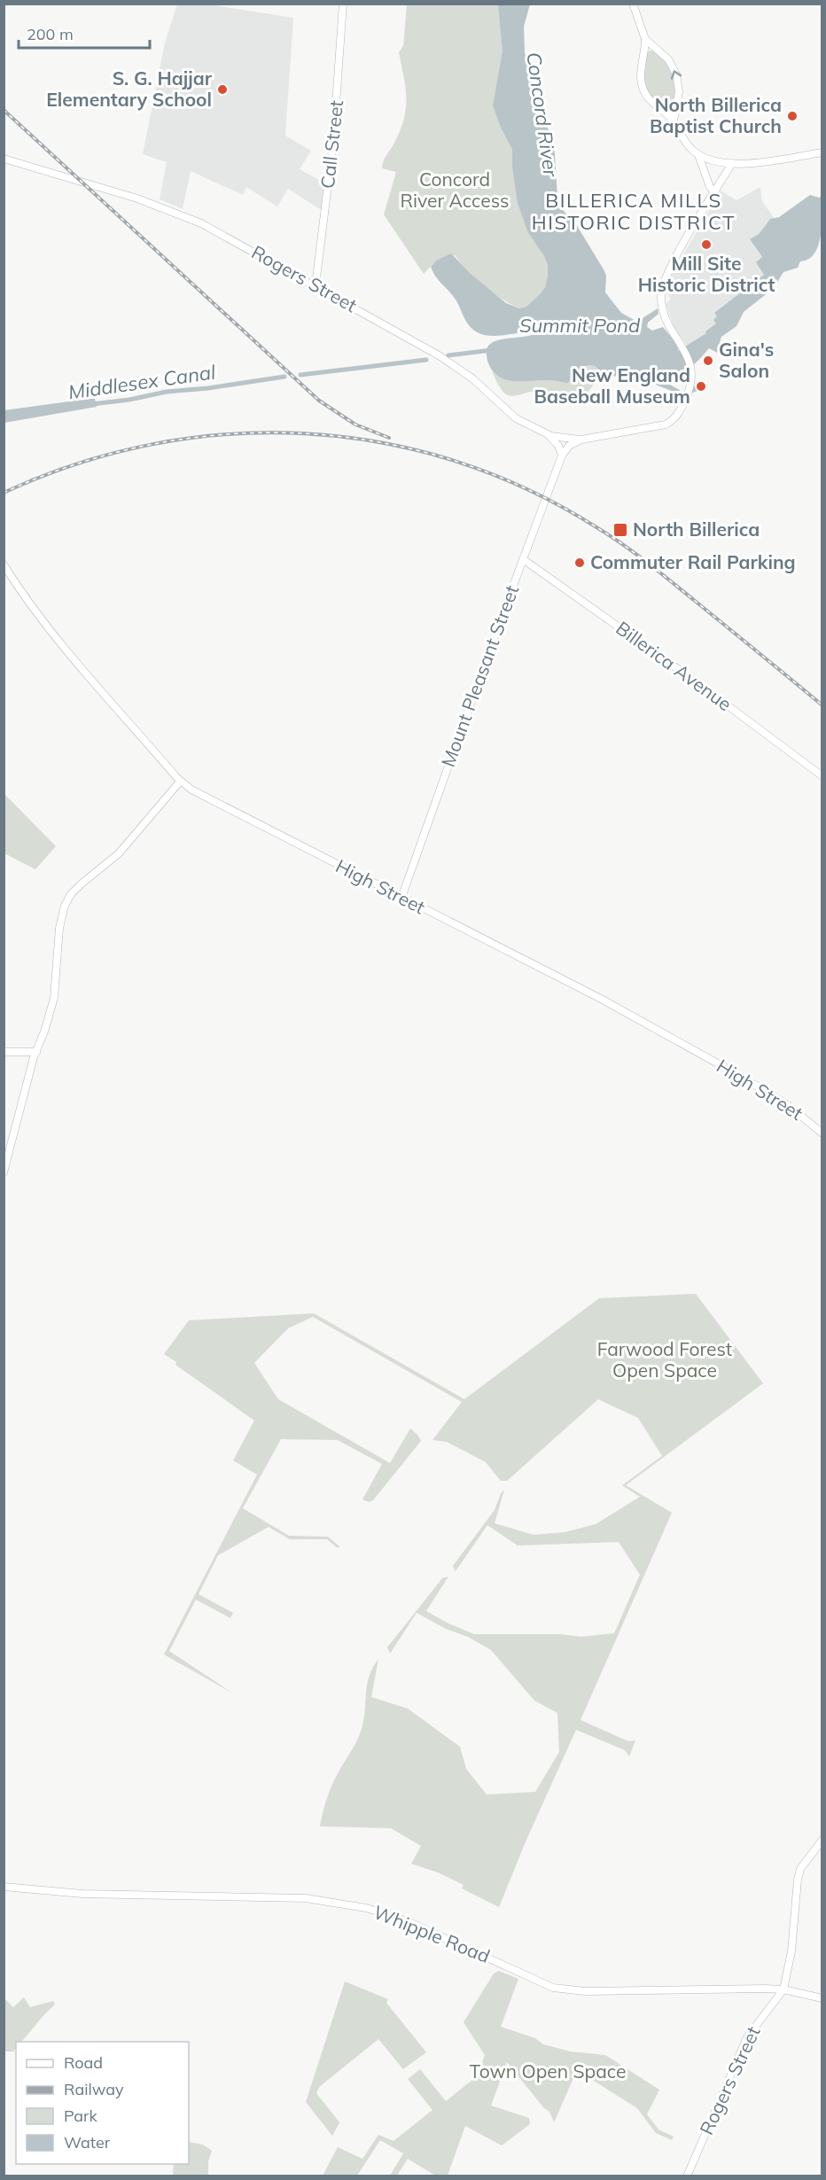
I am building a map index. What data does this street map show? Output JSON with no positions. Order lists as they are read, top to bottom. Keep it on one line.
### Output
{"streets":{"main road":["Call Street","Rogers Street","Billerica Avenue","Mount Pleasant Street","High Street","Whipple Road"]},"crossings":[["Call Street","Rogers Street"],["Rogers Street","Whipple Road"],["Billerica Avenue","Mount Pleasant Street"],["Mount Pleasant Street","High Street"]],"districts":["BILLERICA MILLS HISTORIC DISTRICT"],"water":["Concord River","Summit Pond","Middlesex Canal"],"parks":["Concord River Access","Farwood Forest Open Space","Town Open Space"],"places":{"other":["S. G. Hajjar Elementary School","North Billerica Baptist Church","Mill Site Historic District","Gina's Salon","New England Baseball Museum","Commuter Rail Parking"],"transit":["North Billerica"]},"legend":["Road","Railway","Park","Water"],"scale_bar":"200 m"}
